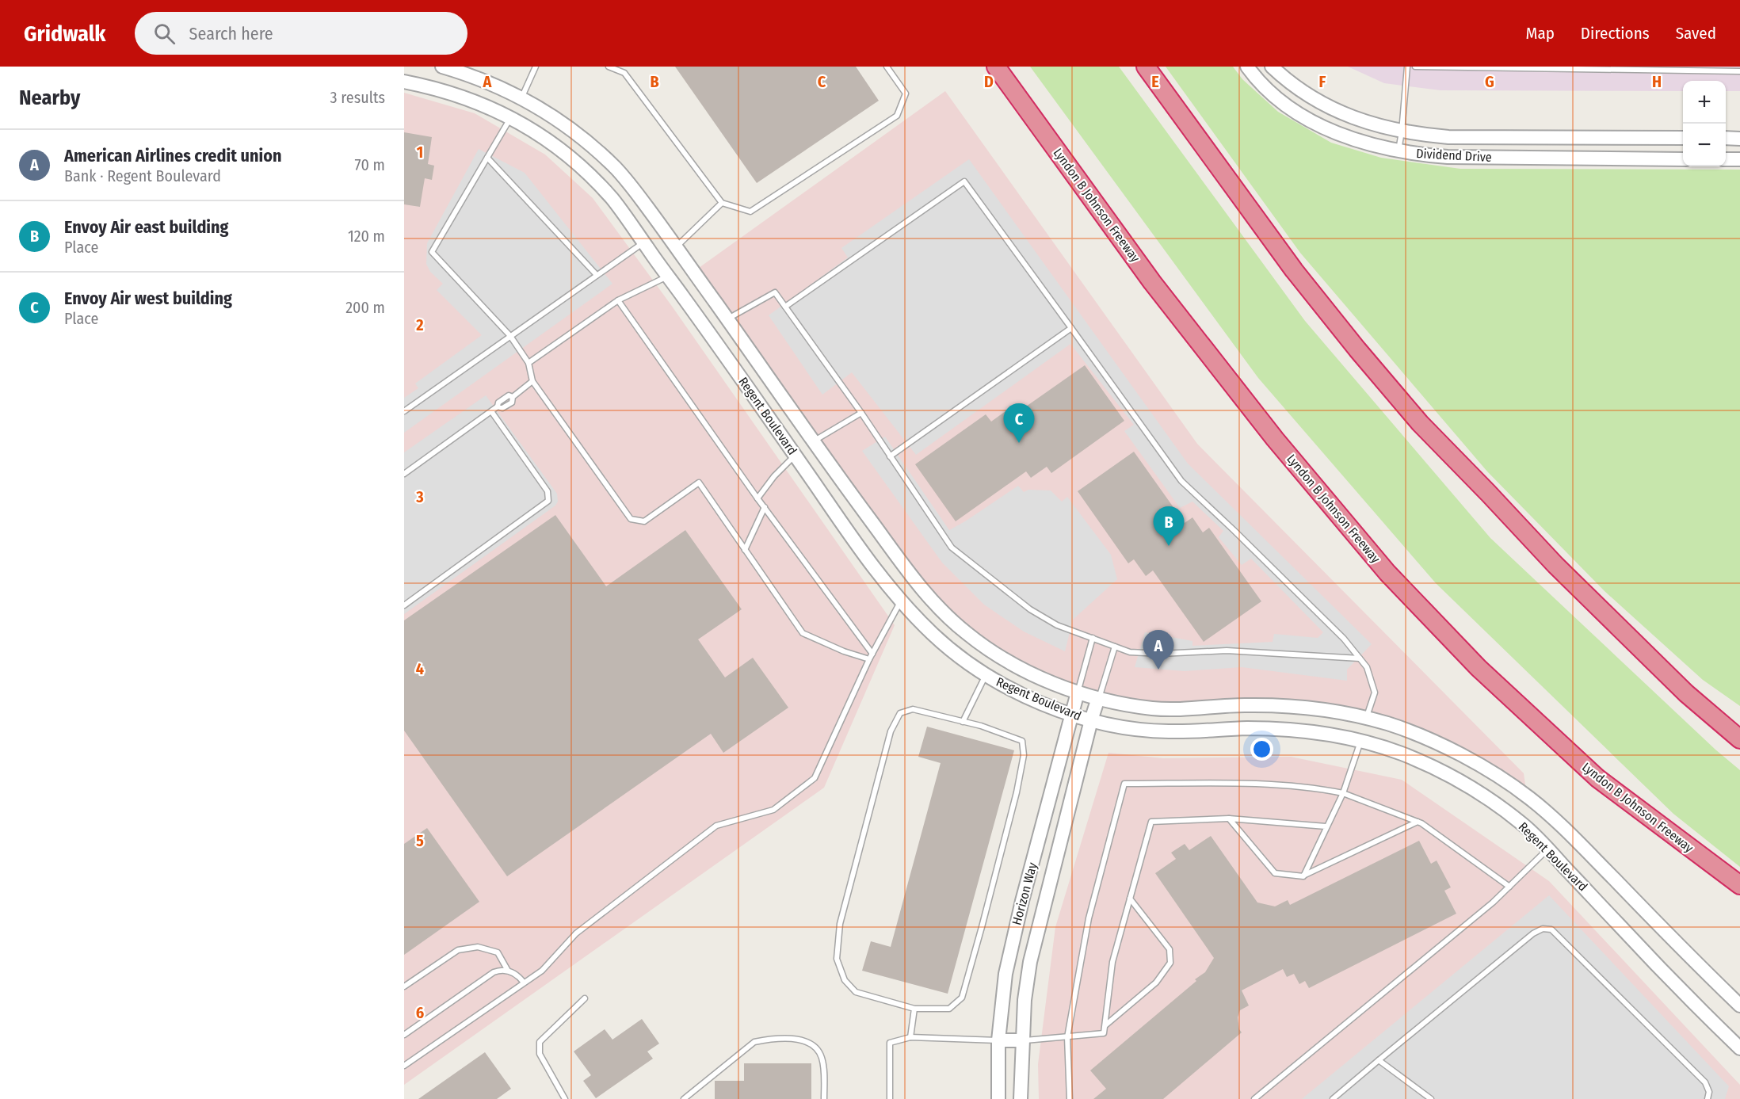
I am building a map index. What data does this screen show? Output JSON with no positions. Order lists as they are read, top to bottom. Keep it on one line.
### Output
{"streets":{"highway":["Lyndon B Johnson Freeway"],"street":["Dividend Drive","Regent Boulevard","Horizon Way"]},"crossings":[["Regent Boulevard","Horizon Way"]],"page":{"header":"Gridwalk","search":"Search here","nav":["Map","Directions","Saved"],"heading":["Nearby","3 results"],"map_buttons":["+","−"],"list":[{"mark":"A","name":"American Airlines credit union","note":"Bank · Regent Boulevard","value":"70 m"},{"mark":"B","name":"Envoy Air east building","note":"Place","value":"120 m"},{"mark":"C","name":"Envoy Air west building","note":"Place","value":"200 m"}],"pins":["C","B","A"]},"grid":{"columns":["A","B","C","D","E","F","G","H"],"rows":["1","2","3","4","5","6"]}}
